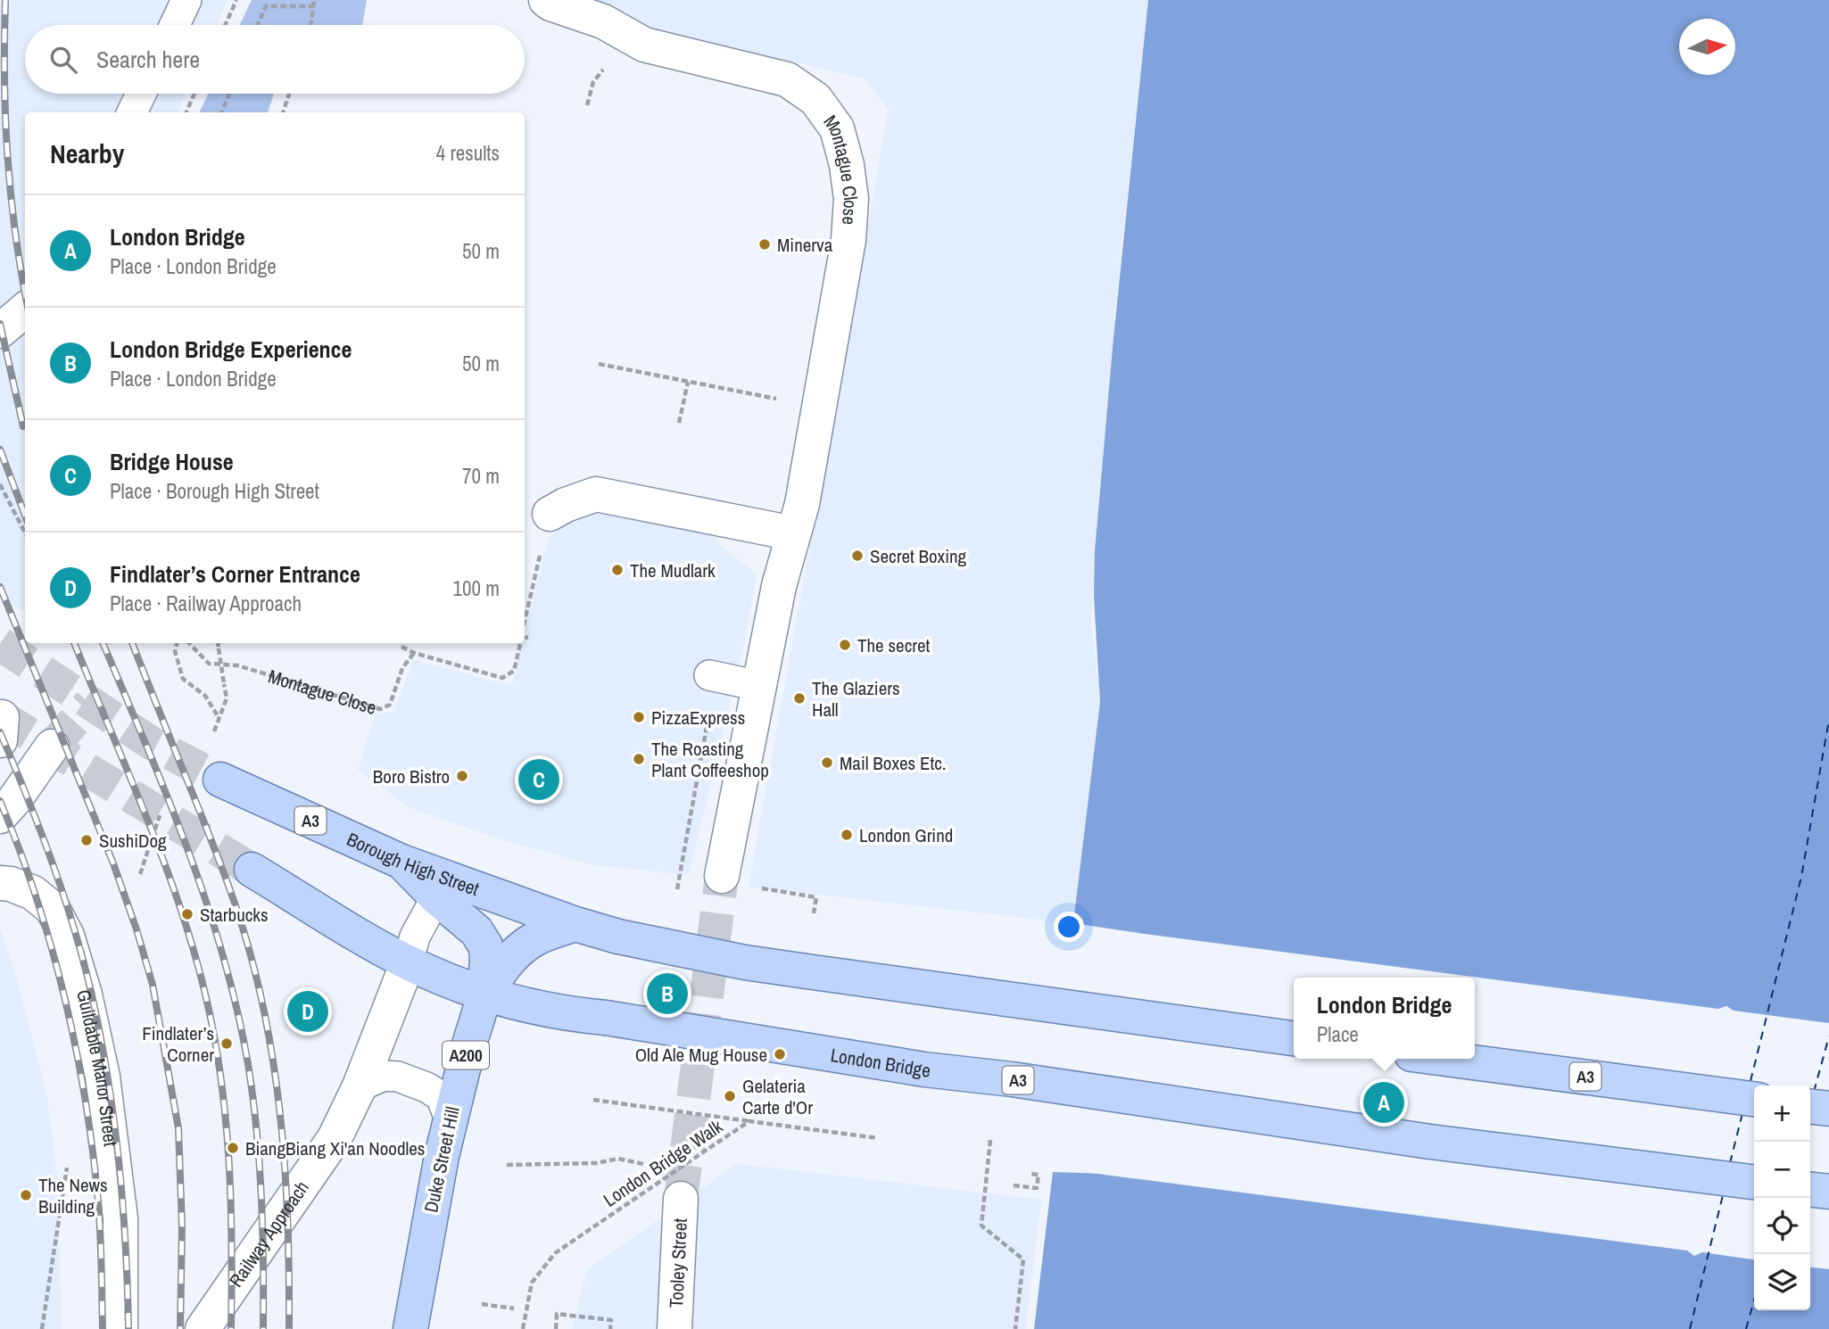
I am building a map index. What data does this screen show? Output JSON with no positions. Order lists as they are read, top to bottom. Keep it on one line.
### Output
{"streets":{"main road":["A3","Borough High Street","A200","London Bridge","Duke Street Hill"],"street":["Montague Close","Guildable Manor Street","Railway Approach","Tooley Street"],"path":["London Bridge Walk"]},"crossings":[["A3","Borough High Street"],["A3","A200"],["A3","London Bridge"],["A3","Duke Street Hill"],["Borough High Street","A200"],["A200","London Bridge"],["A200","Duke Street Hill"],["London Bridge","Duke Street Hill"],["London Bridge Walk","Tooley Street"]],"places":["Minerva","Secret Boxing","The Mudlark","The secret","The Glaziers Hall","PizzaExpress","The Roasting Plant Coffeeshop","Mail Boxes Etc.","Boro Bistro","London Grind","SushiDog","Starbucks","Findlater’s Corner","Old Ale Mug House","Gelateria Carte d'Or","BiangBiang Xi'an Noodles","The News Building"],"north":"right","page":{"search":"Search here","heading":["Nearby","4 results"],"list":[{"mark":"A","name":"London Bridge","note":"Place · London Bridge","value":"50 m"},{"mark":"B","name":"London Bridge Experience","note":"Place · London Bridge","value":"50 m"},{"mark":"C","name":"Bridge House","note":"Place · Borough High Street","value":"70 m"},{"mark":"D","name":"Findlater’s Corner Entrance","note":"Place · Railway Approach","value":"100 m"}],"pins":["C","B","D","A"],"popup":["London Bridge","Place"],"map_buttons":["+","−"]}}
